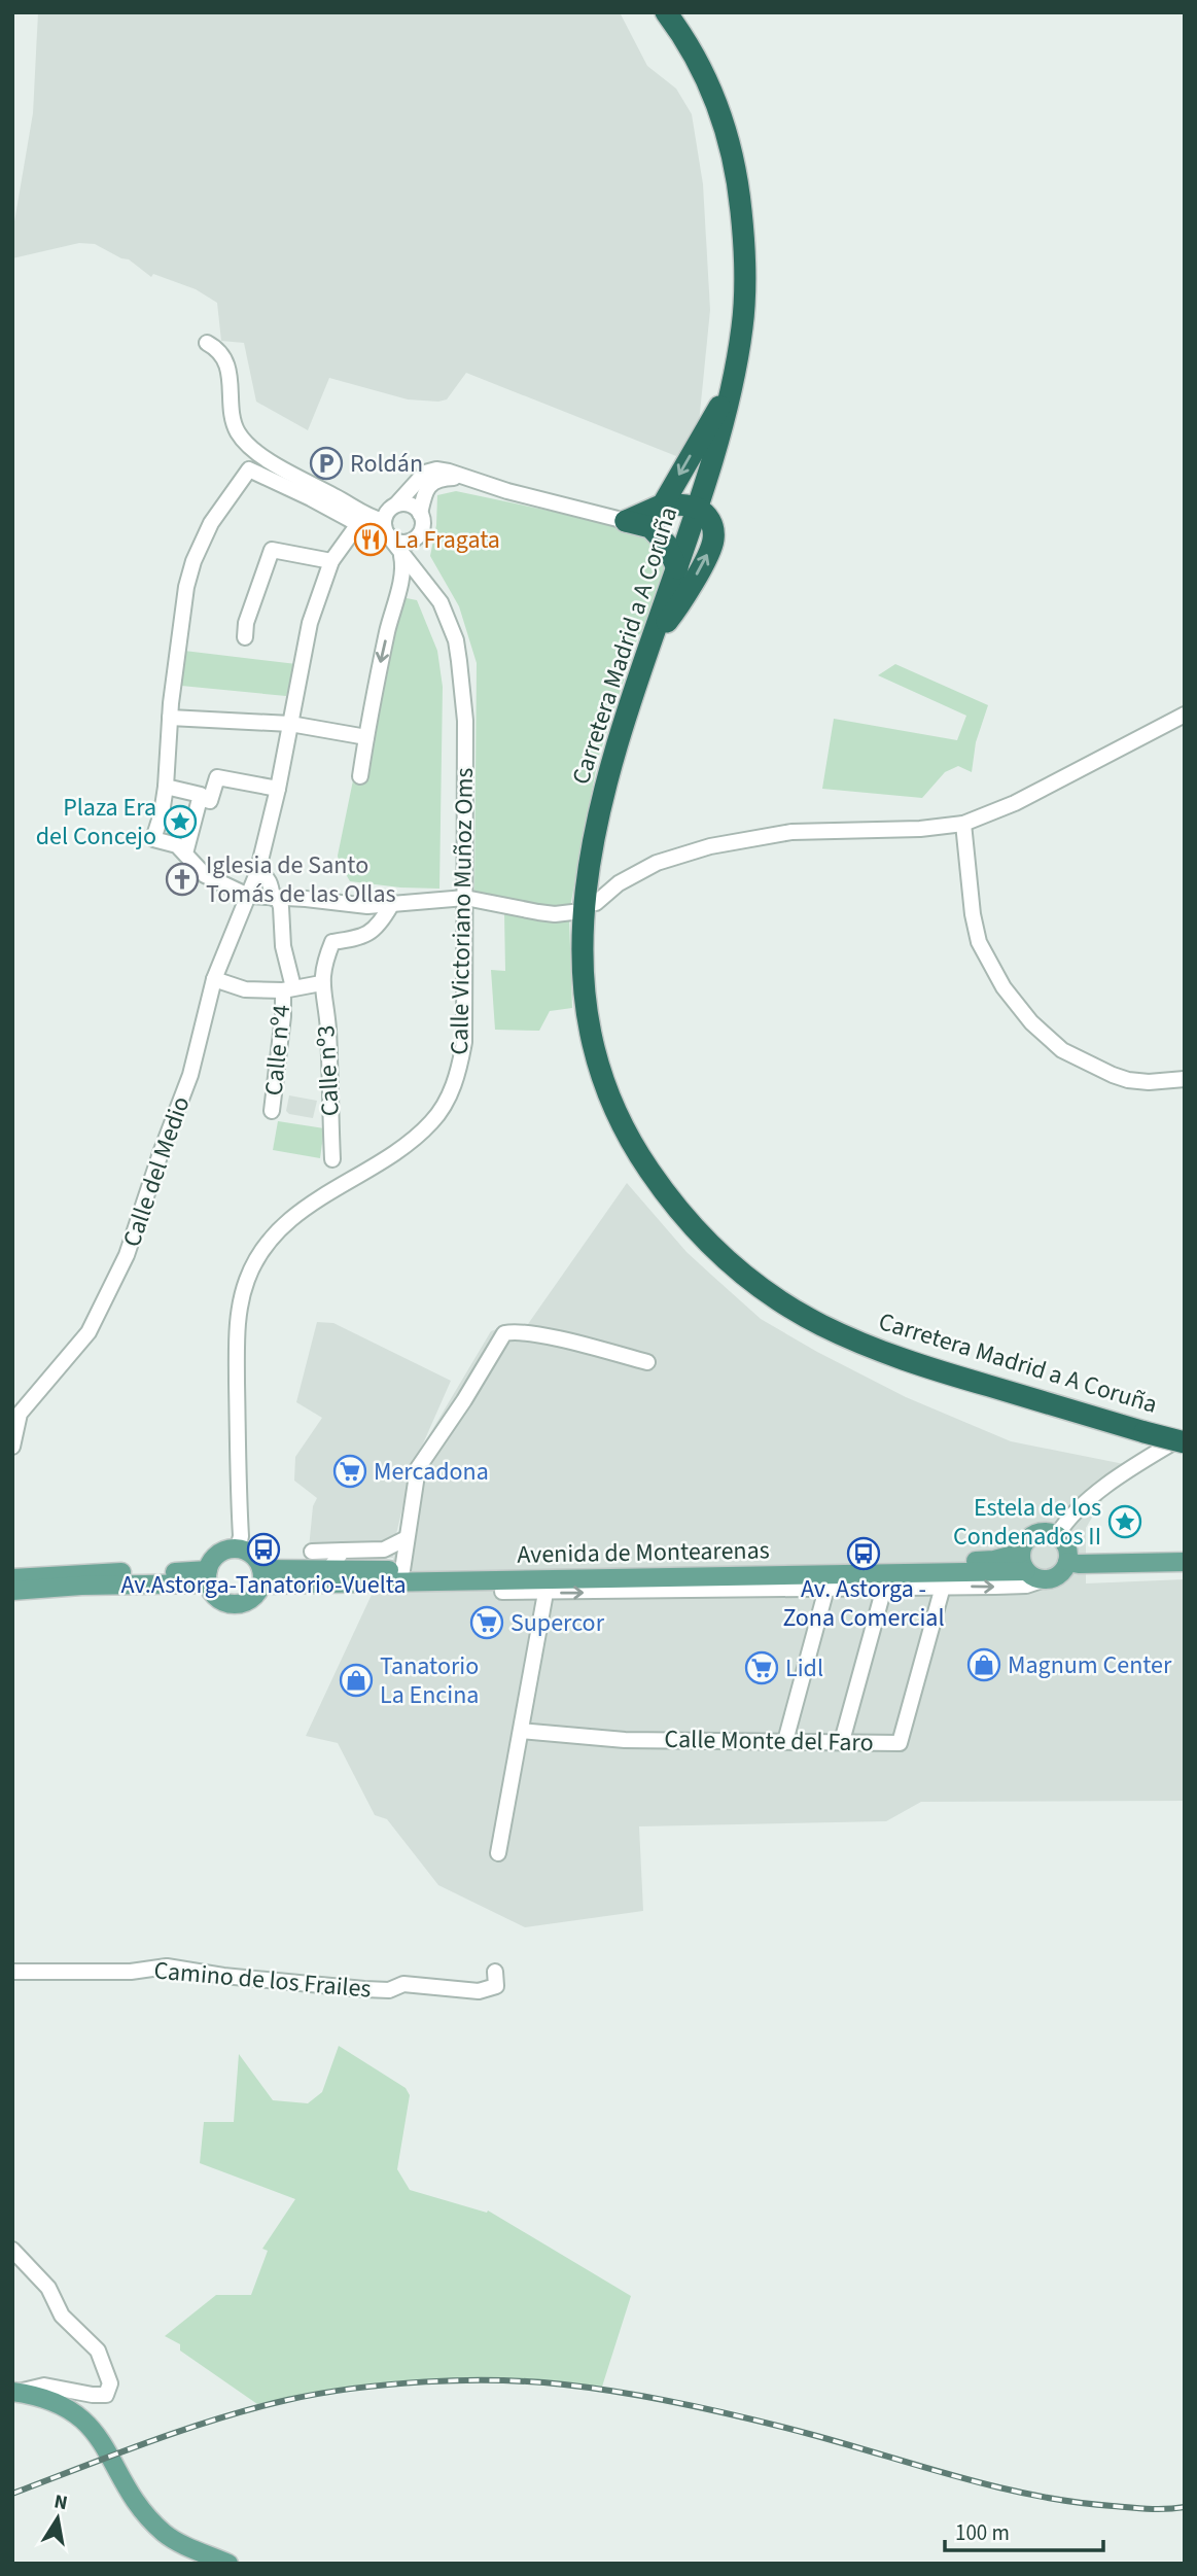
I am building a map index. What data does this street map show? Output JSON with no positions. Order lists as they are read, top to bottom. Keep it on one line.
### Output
{"streets":{"highway":["Carretera Madrid a A Coruña"],"main road":["Avenida de Montearenas"],"street":["Calle Victoriano Muñoz Oms","Calle nº4","Calle nº3","Calle del Medio","Calle Monte del Faro","Camino de los Frailes"]},"crossings":[["Carretera Madrid a A Coruña","Avenida de Montearenas"],["Calle Victoriano Muñoz Oms","Avenida de Montearenas"]],"places":{"parking":["Roldán"],"restaurant":["La Fragata"],"place":["Plaza Era del Concejo","Estela de los Condenados II"],"church":["Iglesia de Santo Tomás de las Ollas"],"supermarket":["Mercadona","Supercor","Lidl"],"bus stop":["Av.Astorga-Tanatorio-Vuelta","Av. Astorga - Zona Comercial"],"shop":["Magnum Center","Tanatorio La Encina"]},"scale_bar":"100 m","north":"top"}
